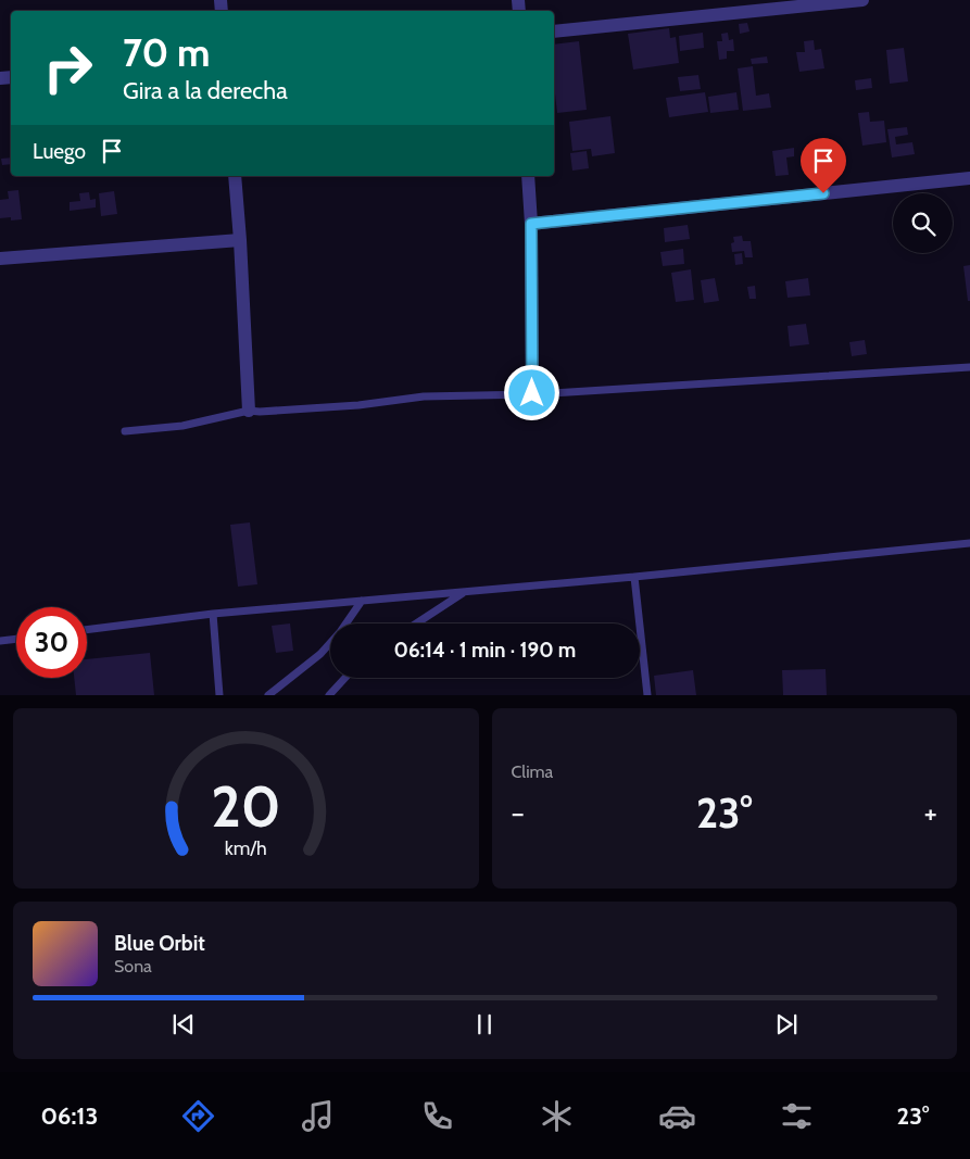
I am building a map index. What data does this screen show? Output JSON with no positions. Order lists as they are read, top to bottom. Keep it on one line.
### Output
{"page":{"turn":["70 m","Gira a la derecha"],"then":"Luego","limit":"30","trip":"06:14 · 1 min · 190 m","tile":"Clima","heat":["−","23°","+"],"song":["Blue Orbit","Sona"],"tabs":["06:13","23°"],"gauge":["20","km/h"]}}
